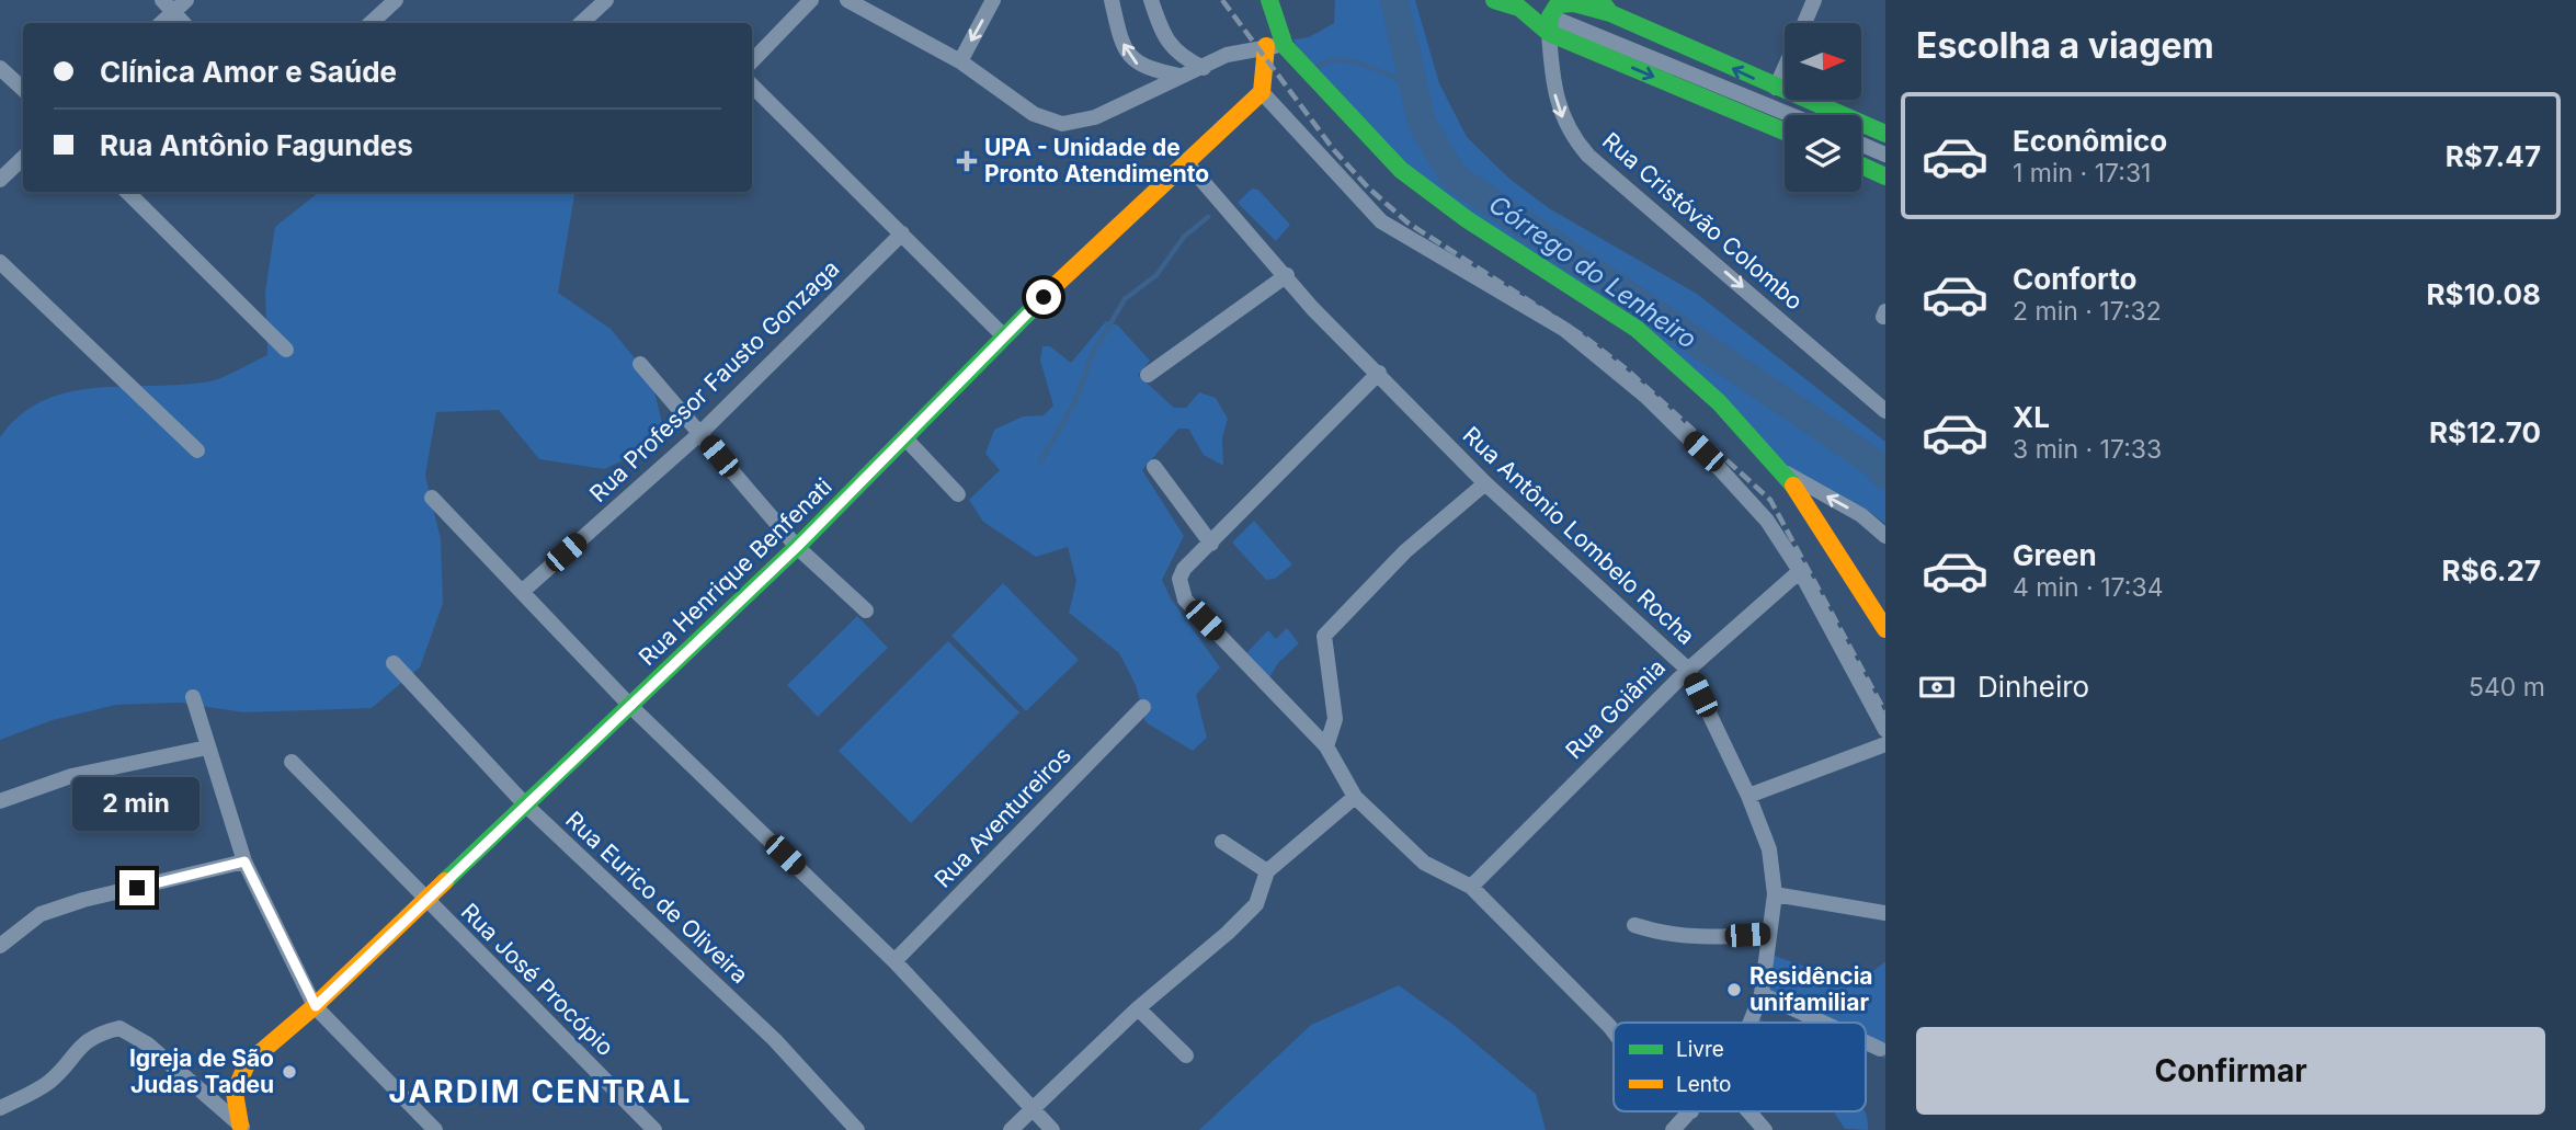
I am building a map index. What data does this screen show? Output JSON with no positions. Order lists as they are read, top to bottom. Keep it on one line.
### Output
{"streets":{"main road":["Rua Henrique Benfenati"],"street":["Rua Cristóvão Colombo","Rua Professor Fausto Gonzaga","Rua Antônio Lombelo Rocha","Rua Goiânia","Rua Aventureiros","Rua Eurico de Oliveira","Rua José Procópio"]},"crossings":[["Rua Antônio Lombelo Rocha","Rua Henrique Benfenati"],["Rua Antônio Lombelo Rocha","Rua Goiânia"],["Rua Henrique Benfenati","Rua Eurico de Oliveira"],["Rua Henrique Benfenati","Rua José Procópio"]],"one_way":["Rua Cristóvão Colombo"],"districts":["JARDIM CENTRAL"],"water":["Córrego do Lenheiro"],"places":{"health":["UPA - Unidade de Pronto Atendimento"],"other":["Residência unifamiliar","Igreja de São Judas Tadeu"]},"legend":["Livre","Lento"],"north":"right","page":{"heading":"Escolha a viagem","banner":["Clínica Amor e Saúde","Rua Antônio Fagundes"],"list":[{"name":"Econômico","note":"1 min · 17:31","value":"R$7.47"},{"name":"Conforto","note":"2 min · 17:32","value":"R$10.08"},{"name":"XL","note":"3 min · 17:33","value":"R$12.70"},{"name":"Green","note":"4 min · 17:34","value":"R$6.27"}],"pay":["Dinheiro","540 m"],"bubble":"2 min","buttons":"Confirmar"}}
